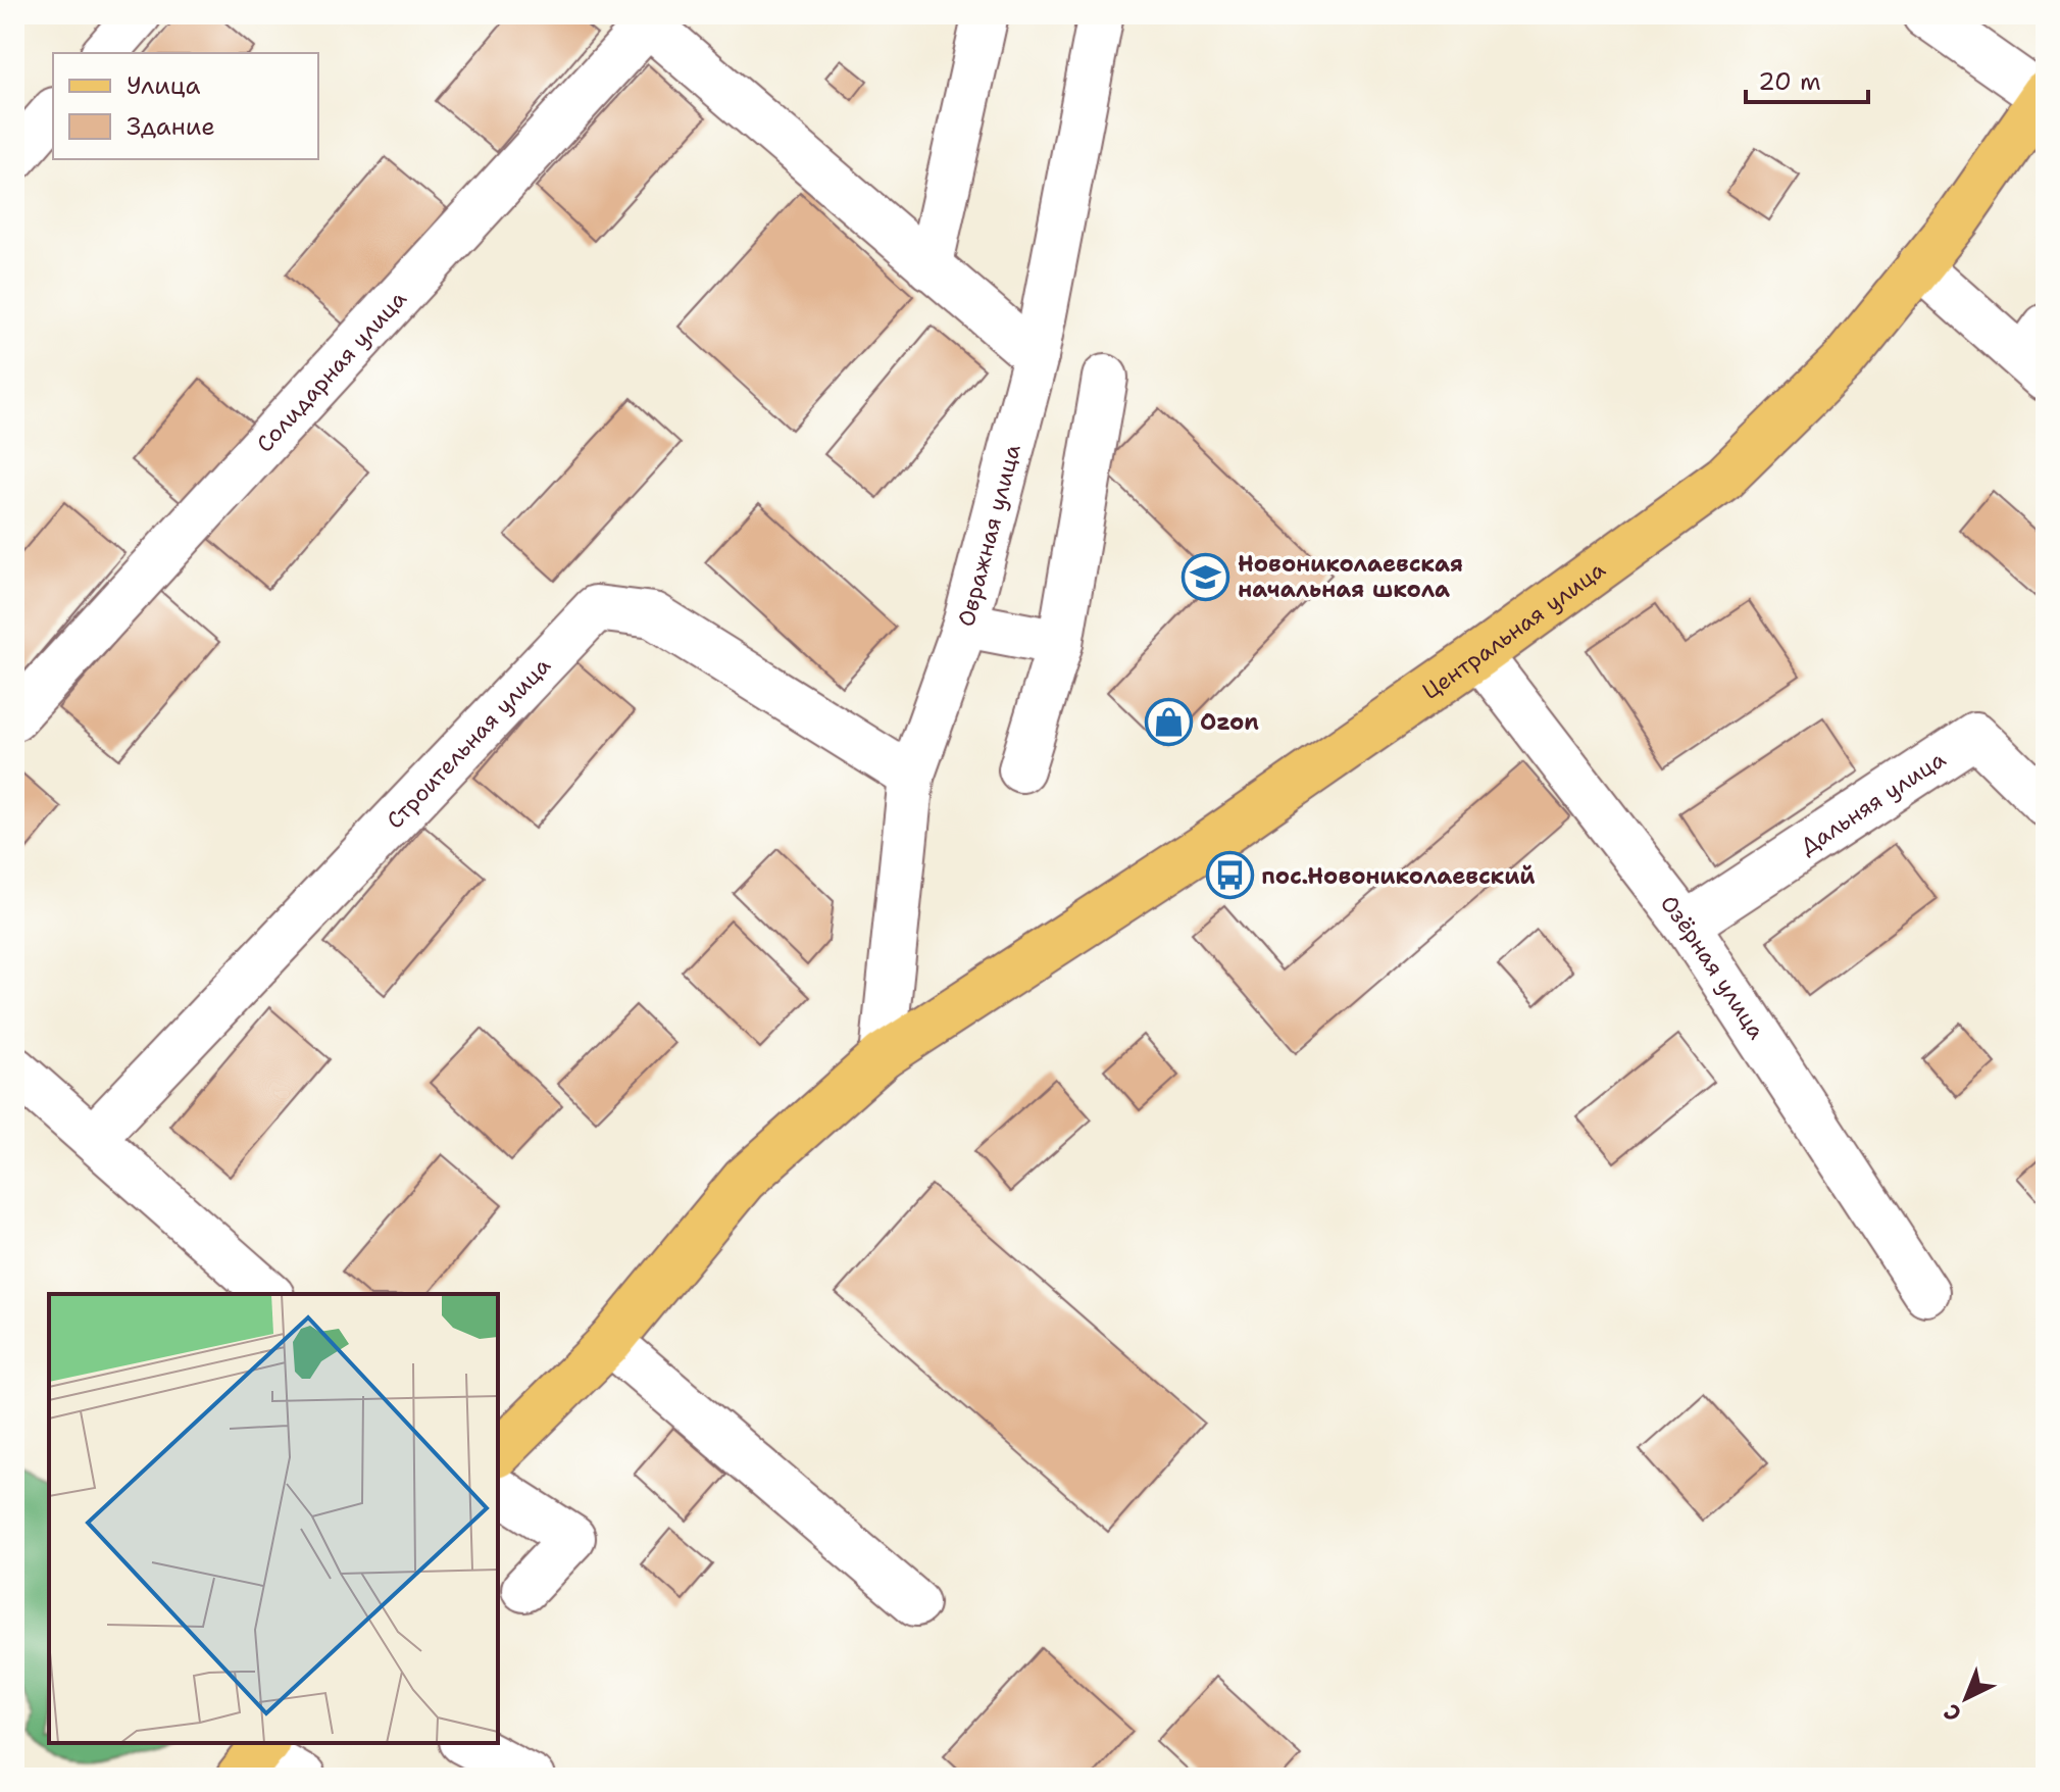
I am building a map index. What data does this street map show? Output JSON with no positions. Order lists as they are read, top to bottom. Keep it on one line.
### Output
{"streets":{"main road":["Центральная улица"],"street":["Солидарная улица","Овражная улица","Строительная улица","Дальняя улица","Озёрная улица"]},"crossings":[["Овражная улица","Центральная улица"],["Овражная улица","Строительная улица"],["Центральная улица","Озёрная улица"],["Дальняя улица","Озёрная улица"]],"places":{"school or university":["Новониколаевская начальная школа"],"shop":["Ozon"],"bus stop":["пос.Новониколаевский"]},"legend":["Улица","Здание"],"scale_bar":"20 m","north":"bottom left"}
